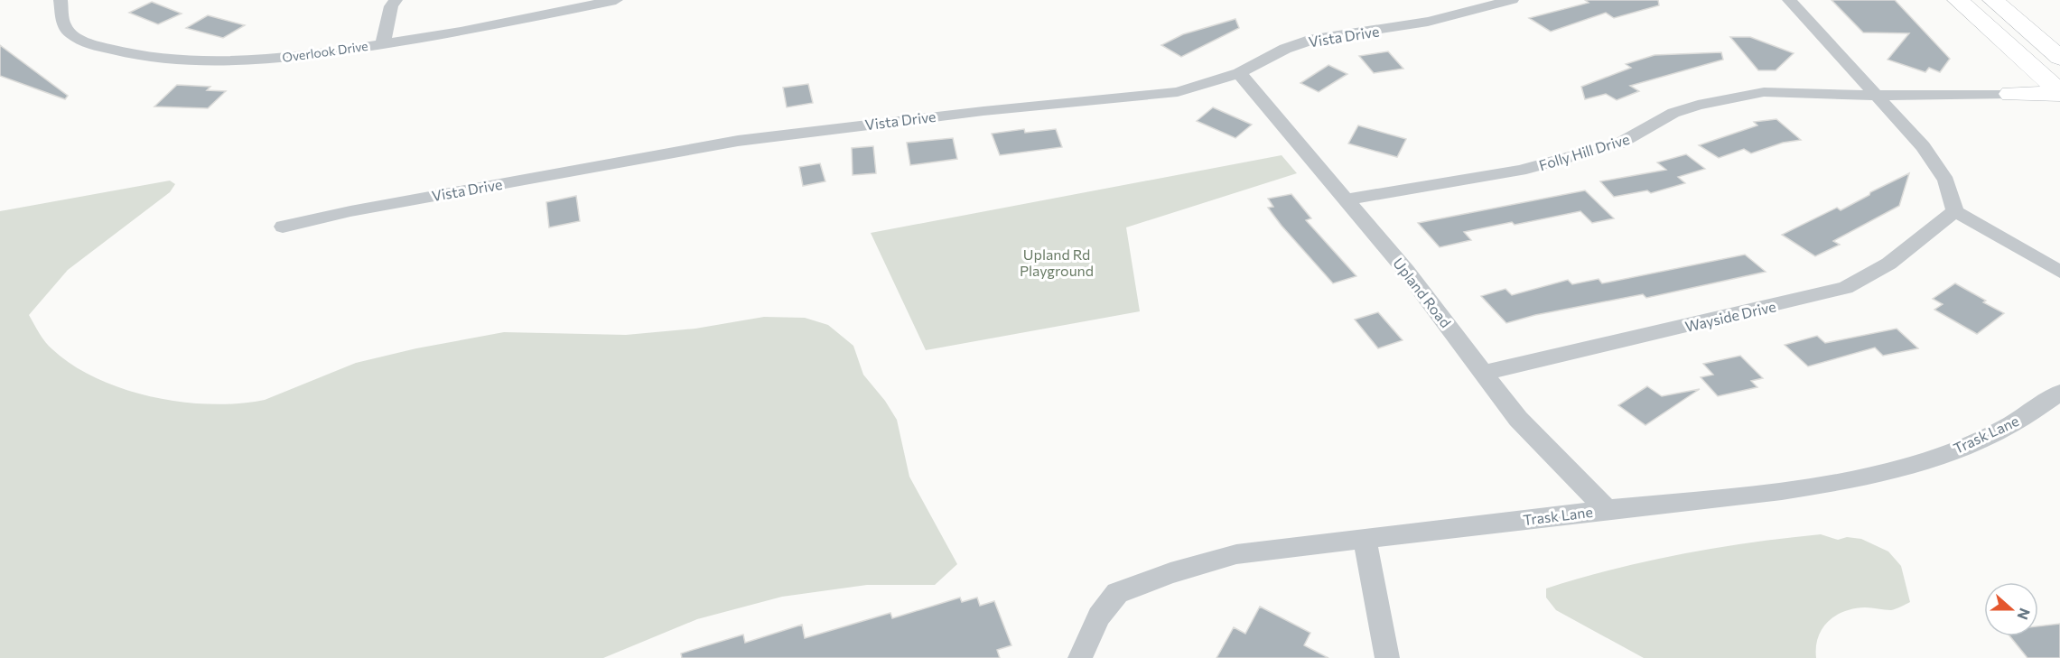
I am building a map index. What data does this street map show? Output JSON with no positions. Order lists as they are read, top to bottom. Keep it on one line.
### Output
{"streets":{"street":["Vista Drive","Overlook Drive","Folly Hill Drive","Upland Road","Wayside Drive","Trask Lane"]},"crossings":[["Vista Drive","Upland Road"],["Folly Hill Drive","Upland Road"],["Upland Road","Wayside Drive"],["Upland Road","Trask Lane"]],"parks":["Upland Rd Playground"],"north":"right"}
